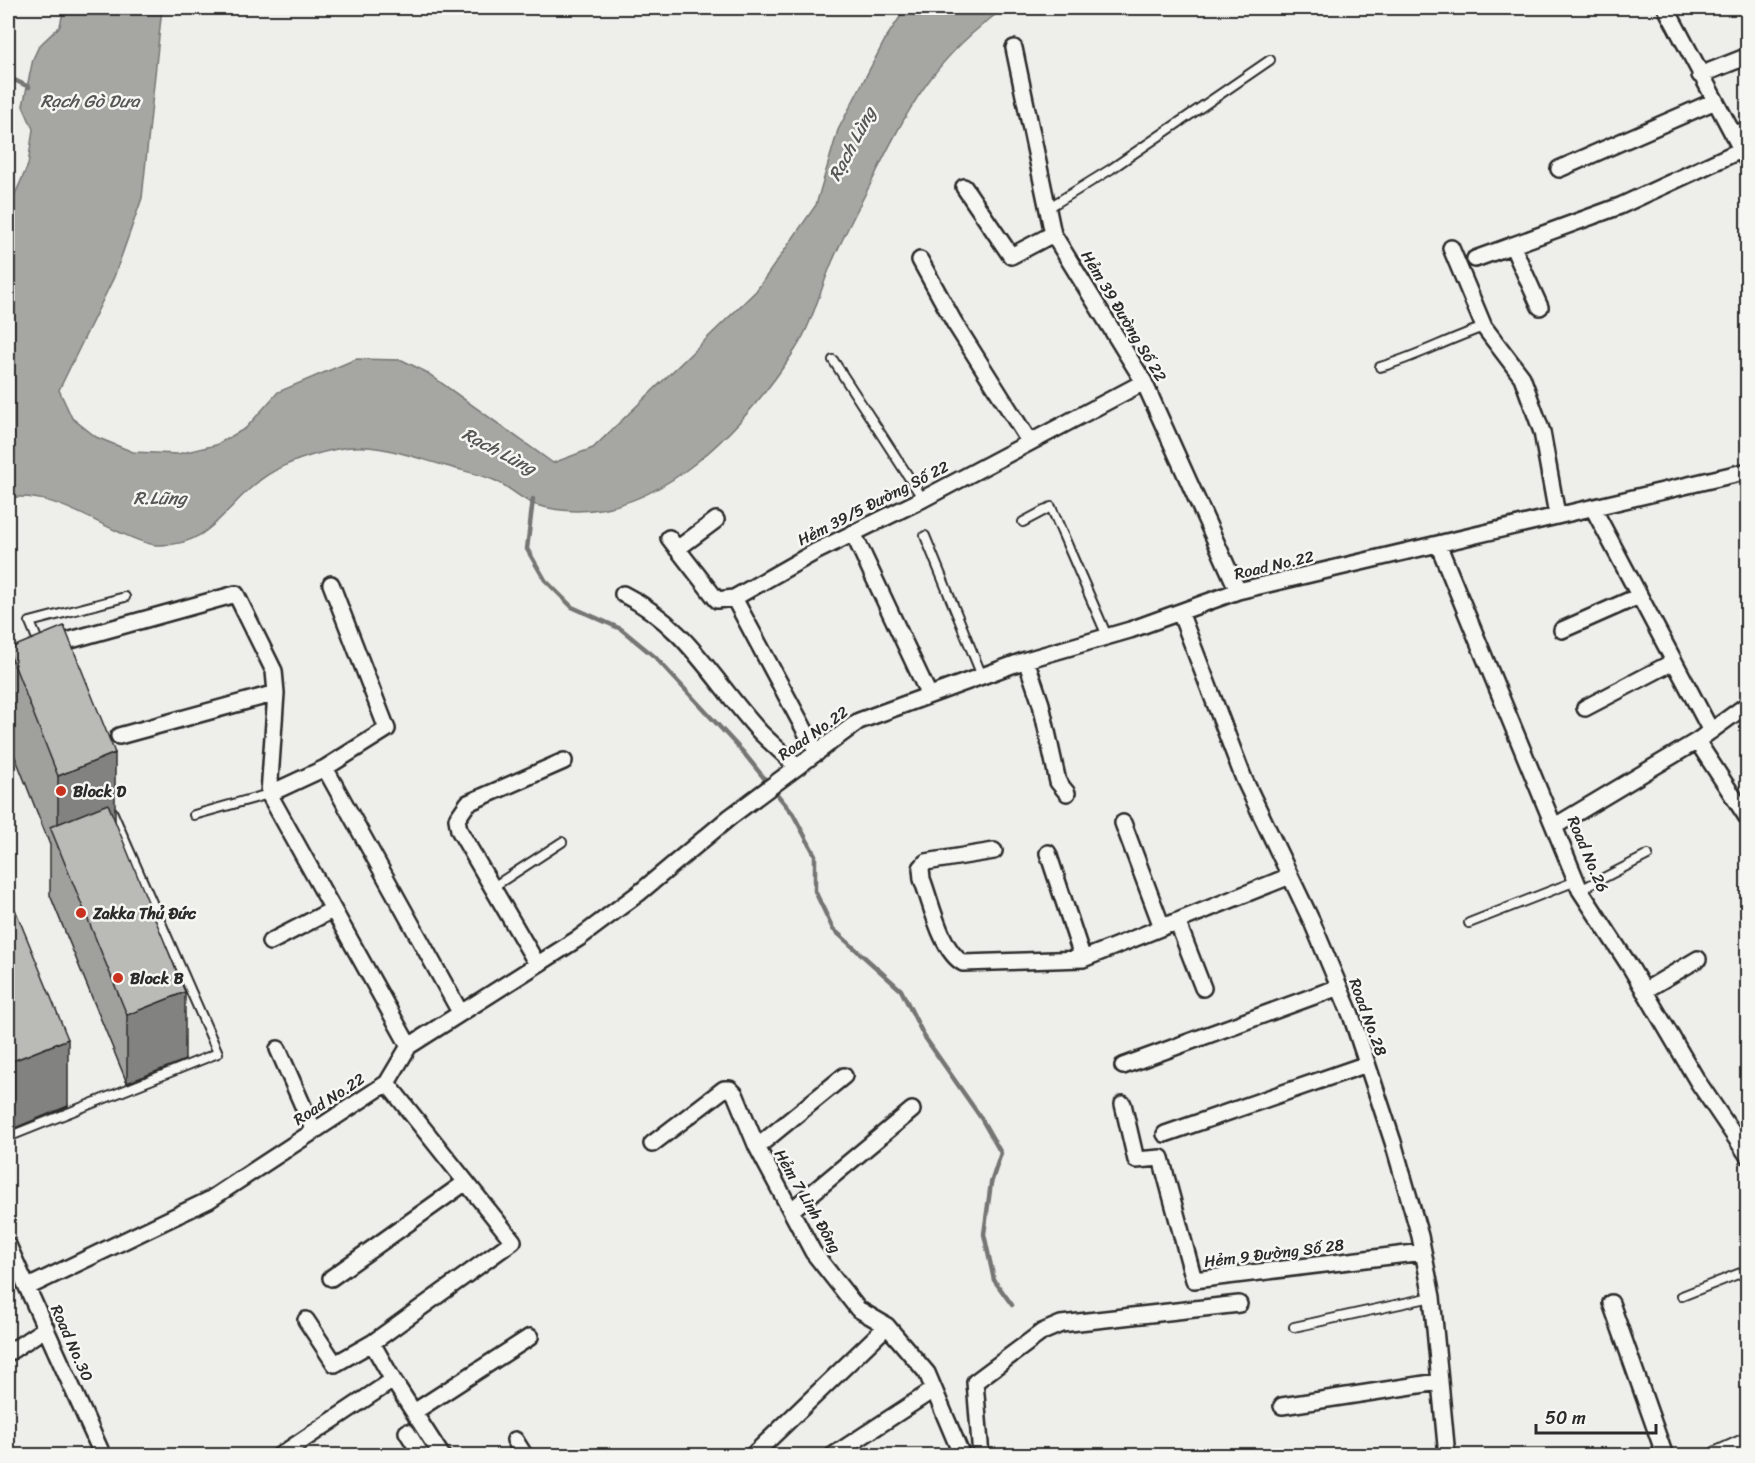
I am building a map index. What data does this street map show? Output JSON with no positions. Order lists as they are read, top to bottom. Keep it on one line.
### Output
{"streets":{"street":["Hẻm 39 Đường Số 22","Hẻm 39/5 Đường Số 22","Road No.22","Road No.26","Road No.28","Hẻm 7 Linh Đông","Hẻm 9 Đường Số 28","Road No.30"]},"crossings":[["Hẻm 39 Đường Số 22","Hẻm 39/5 Đường Số 22"],["Hẻm 39 Đường Số 22","Road No.22"],["Road No.22","Road No.26"],["Road No.22","Road No.28"],["Road No.22","Road No.30"],["Road No.28","Hẻm 9 Đường Số 28"]],"water":["Rạch Gò Dưa","Rạch Lùng","R.Lũng"],"places":["Block D","Zakka Thủ Đức","Block B"],"scale_bar":"50 m"}
